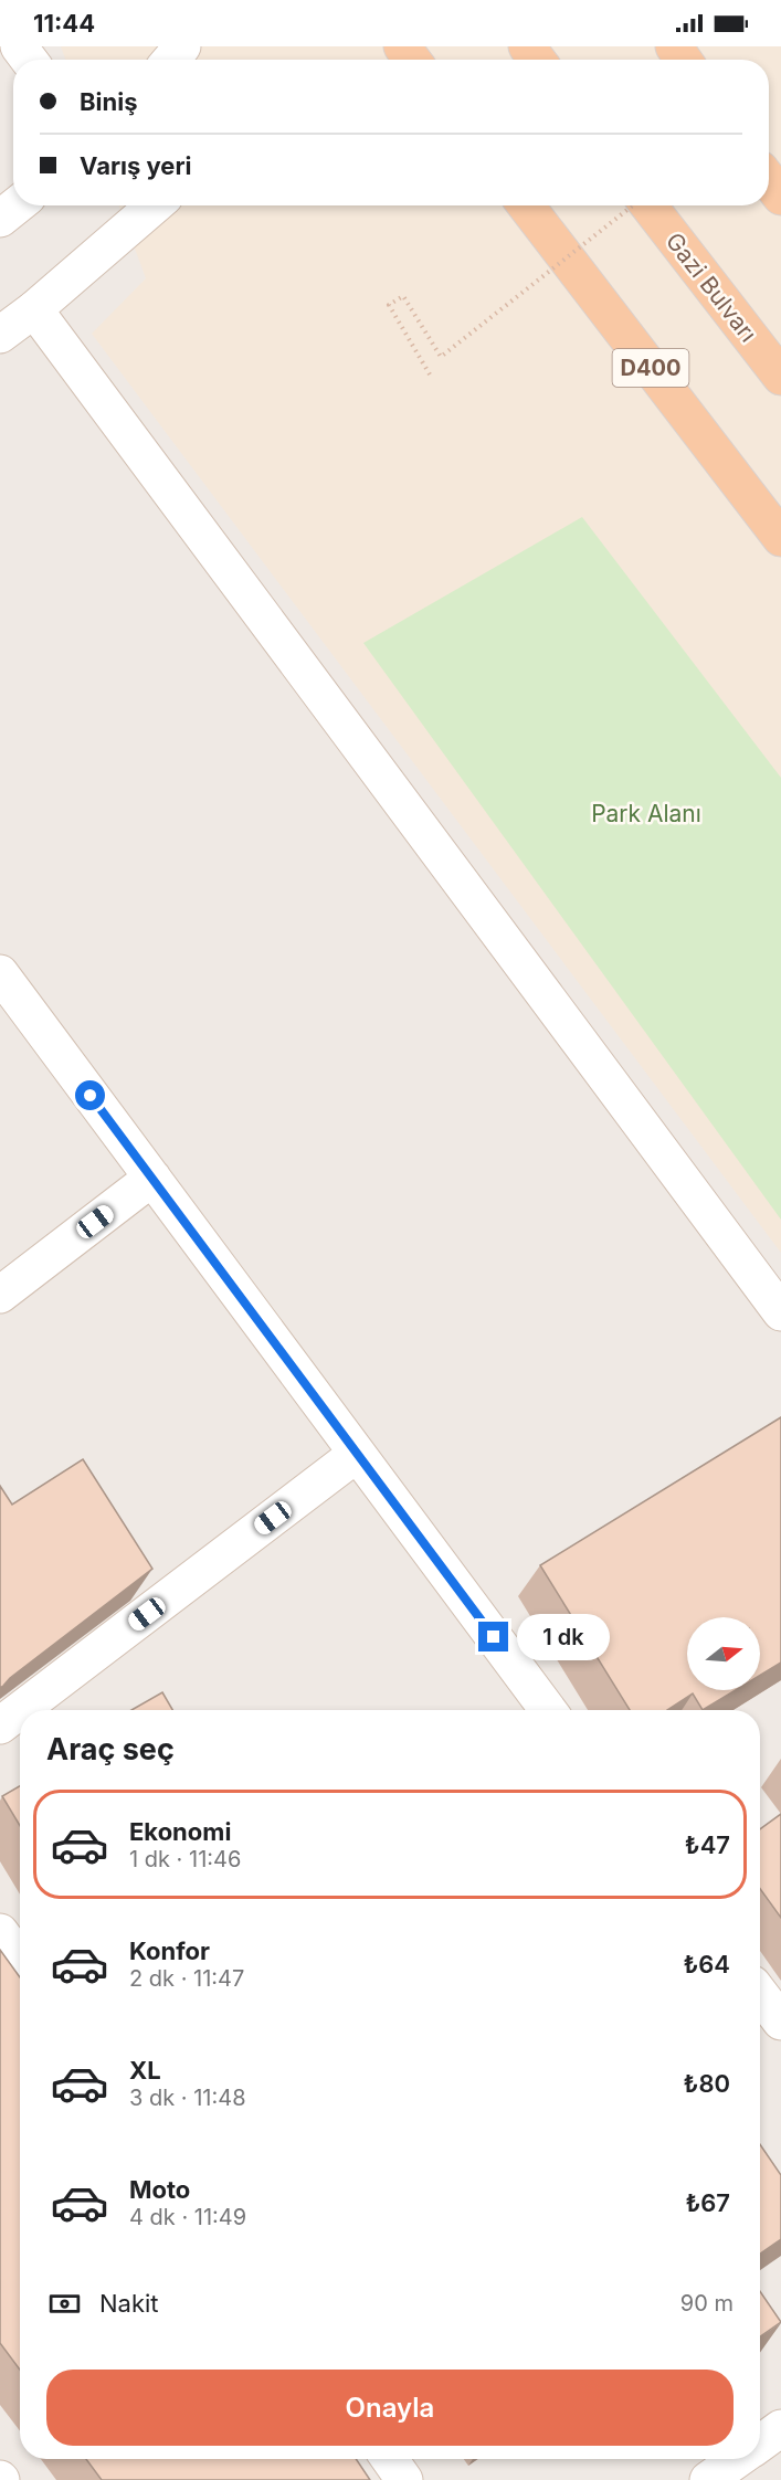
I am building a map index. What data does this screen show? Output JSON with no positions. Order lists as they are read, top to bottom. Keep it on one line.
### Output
{"streets":{"highway":["Gazi Bulvarı","D400"]},"parks":["Park Alanı"],"north":"right","page":{"status":"11:44","banner":["Biniş","Varış yeri"],"bubble":"1 dk","heading":"Araç seç","list":[{"name":"Ekonomi","note":"1 dk · 11:46","value":"₺47"},{"name":"Konfor","note":"2 dk · 11:47","value":"₺64"},{"name":"XL","note":"3 dk · 11:48","value":"₺80"},{"name":"Moto","note":"4 dk · 11:49","value":"₺67"}],"pay":["Nakit","90 m"],"buttons":"Onayla"}}
